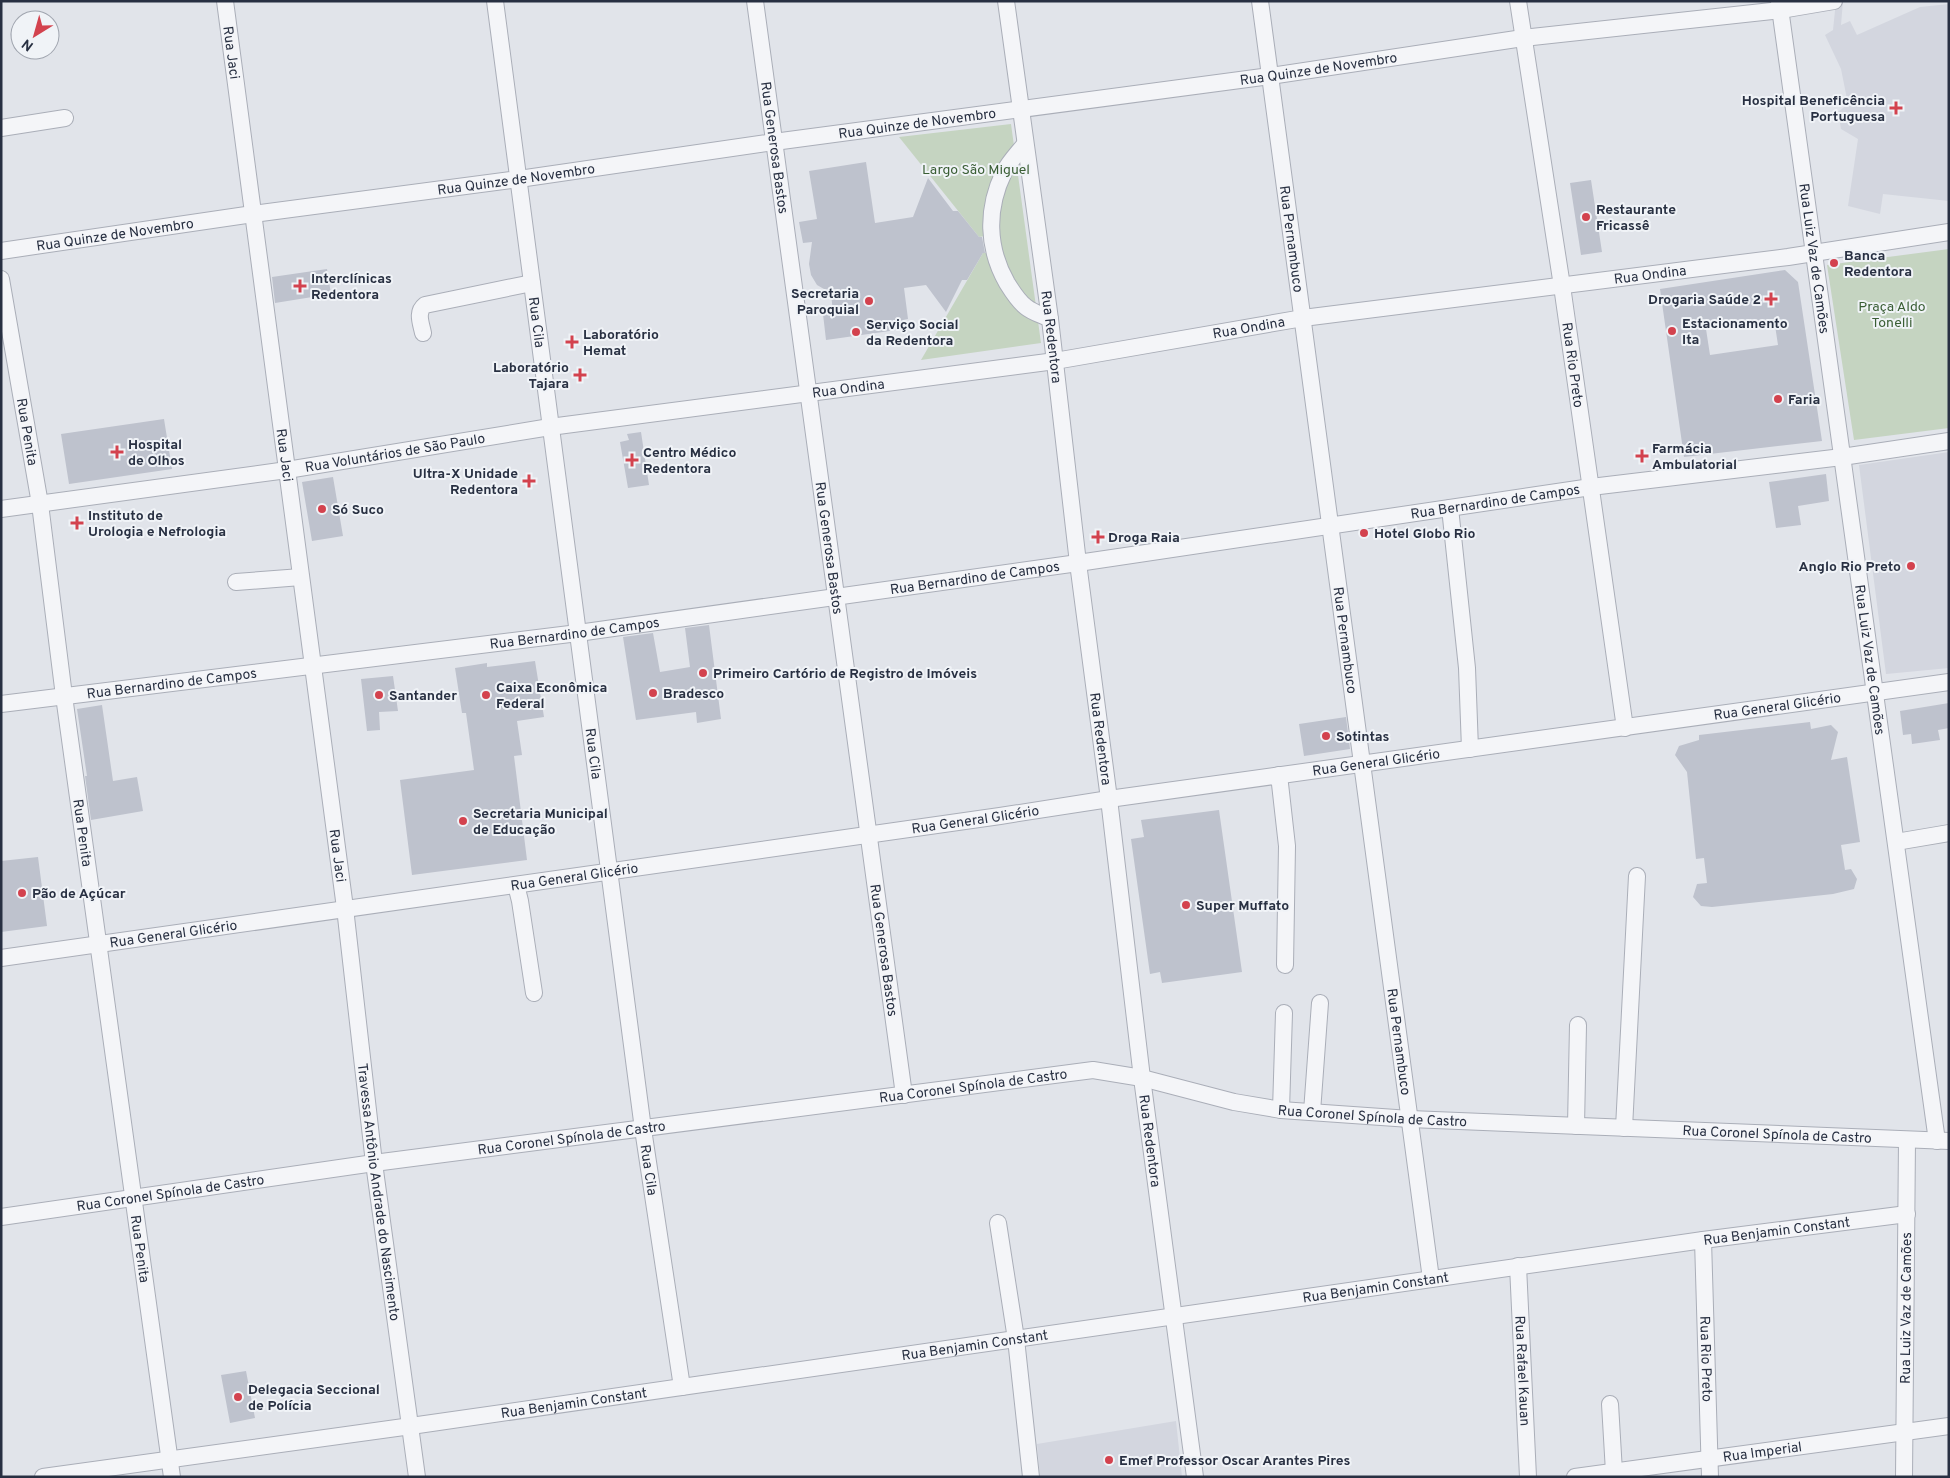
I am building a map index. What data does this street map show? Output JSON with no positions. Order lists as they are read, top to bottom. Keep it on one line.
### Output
{"streets":{"street":["Rua Jaci","Rua Quinze de Novembro","Rua Generosa Bastos","Rua Pernambuco","Rua Luiz Vaz de Camões","Rua Ondina","Rua Cila","Rua Redentora","Rua Rio Preto","Rua Penita","Rua Voluntários de São Paulo","Rua Bernardino de Campos","Rua General Glicério","Rua Coronel Spínola de Castro","Travessa Antônio Andrade do Nascimento","Rua Benjamin Constant","Rua Rafael Kauan","Rua Imperial"]},"crossings":[["Rua Jaci","Rua Quinze de Novembro"],["Rua Jaci","Rua Voluntários de São Paulo"],["Rua Jaci","Rua Bernardino de Campos"],["Rua Jaci","Rua General Glicério"],["Rua Jaci","Travessa Antônio Andrade do Nascimento"],["Rua Quinze de Novembro","Rua Generosa Bastos"],["Rua Quinze de Novembro","Rua Pernambuco"],["Rua Quinze de Novembro","Rua Luiz Vaz de Camões"],["Rua Quinze de Novembro","Rua Cila"],["Rua Quinze de Novembro","Rua Redentora"],["Rua Quinze de Novembro","Rua Rio Preto"],["Rua Generosa Bastos","Rua Ondina"],["Rua Generosa Bastos","Rua Bernardino de Campos"],["Rua Generosa Bastos","Rua General Glicério"],["Rua Generosa Bastos","Rua Coronel Spínola de Castro"],["Rua Pernambuco","Rua Ondina"],["Rua Pernambuco","Rua Bernardino de Campos"],["Rua Pernambuco","Rua General Glicério"],["Rua Pernambuco","Rua Coronel Spínola de Castro"],["Rua Pernambuco","Rua Benjamin Constant"],["Rua Luiz Vaz de Camões","Rua Ondina"],["Rua Luiz Vaz de Camões","Rua Bernardino de Campos"],["Rua Luiz Vaz de Camões","Rua General Glicério"],["Rua Luiz Vaz de Camões","Rua Coronel Spínola de Castro"],["Rua Luiz Vaz de Camões","Rua Benjamin Constant"],["Rua Luiz Vaz de Camões","Rua Imperial"],["Rua Ondina","Rua Cila"],["Rua Ondina","Rua Redentora"],["Rua Ondina","Rua Rio Preto"],["Rua Ondina","Rua Voluntários de São Paulo"],["Rua Cila","Rua Voluntários de São Paulo"],["Rua Cila","Rua Bernardino de Campos"],["Rua Cila","Rua General Glicério"],["Rua Cila","Rua Coronel Spínola de Castro"],["Rua Cila","Rua Benjamin Constant"],["Rua Redentora","Rua Bernardino de Campos"],["Rua Redentora","Rua General Glicério"],["Rua Redentora","Rua Coronel Spínola de Castro"],["Rua Redentora","Rua Benjamin Constant"],["Rua Rio Preto","Rua Bernardino de Campos"],["Rua Rio Preto","Rua General Glicério"],["Rua Rio Preto","Rua Benjamin Constant"],["Rua Rio Preto","Rua Imperial"],["Rua Penita","Rua Voluntários de São Paulo"],["Rua Penita","Rua Bernardino de Campos"],["Rua Penita","Rua General Glicério"],["Rua Penita","Rua Coronel Spínola de Castro"],["Rua Penita","Rua Benjamin Constant"],["Rua General Glicério","Travessa Antônio Andrade do Nascimento"],["Rua Coronel Spínola de Castro","Travessa Antônio Andrade do Nascimento"],["Travessa Antônio Andrade do Nascimento","Rua Benjamin Constant"],["Rua Benjamin Constant","Rua Rafael Kauan"]],"parks":["Largo São Miguel","Praça Aldo Tonelli"],"places":{"health":["Hospital Beneficência Portuguesa","Interclínicas Redentora","Drogaria Saúde 2","Laboratório Hemat","Laboratório Tajara","Hospital de Olhos","Farmácia Ambulatorial","Centro Médico Redentora","Ultra-X Unidade Redentora","Instituto de Urologia e Nefrologia","Droga Raia"],"other":["Restaurante Fricassê","Banca Redentora","Secretaria Paroquial","Estacionamento Ita","Serviço Social da Redentora","Faria","Só Suco","Hotel Globo Rio","Anglo Rio Preto","Primeiro Cartório de Registro de Imóveis","Bradesco","Santander","Caixa Econômica Federal","Sotintas","Secretaria Municipal de Educação","Pão de Açúcar","Super Muffato","Delegacia Seccional de Polícia","Emef Professor Oscar Arantes Pires"]},"north":"bottom left"}
